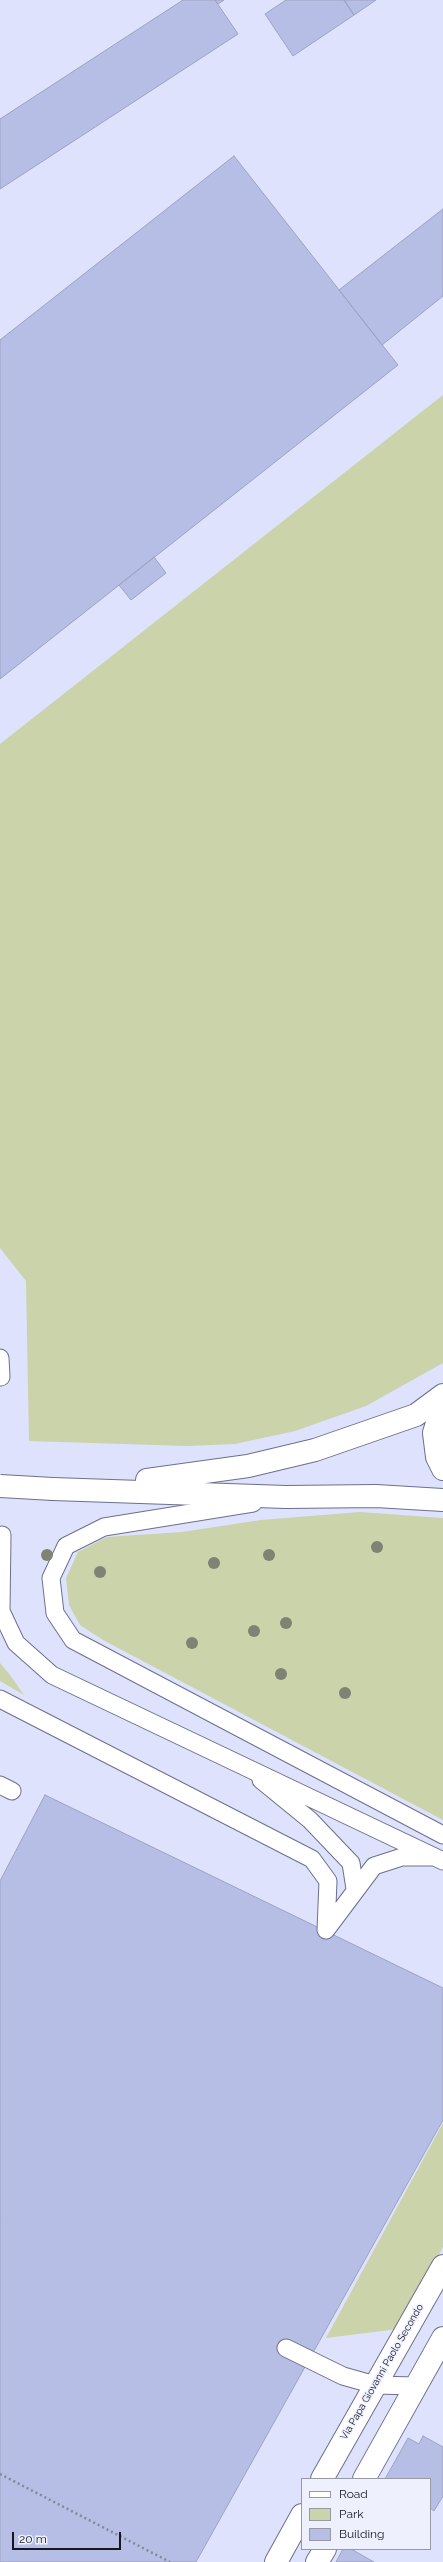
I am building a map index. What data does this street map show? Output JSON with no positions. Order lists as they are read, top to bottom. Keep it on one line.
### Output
{"streets":{"street":["Via Papa Giovanni Paolo Secondo"]},"legend":["Road","Park","Building"],"scale_bar":"20 m"}
